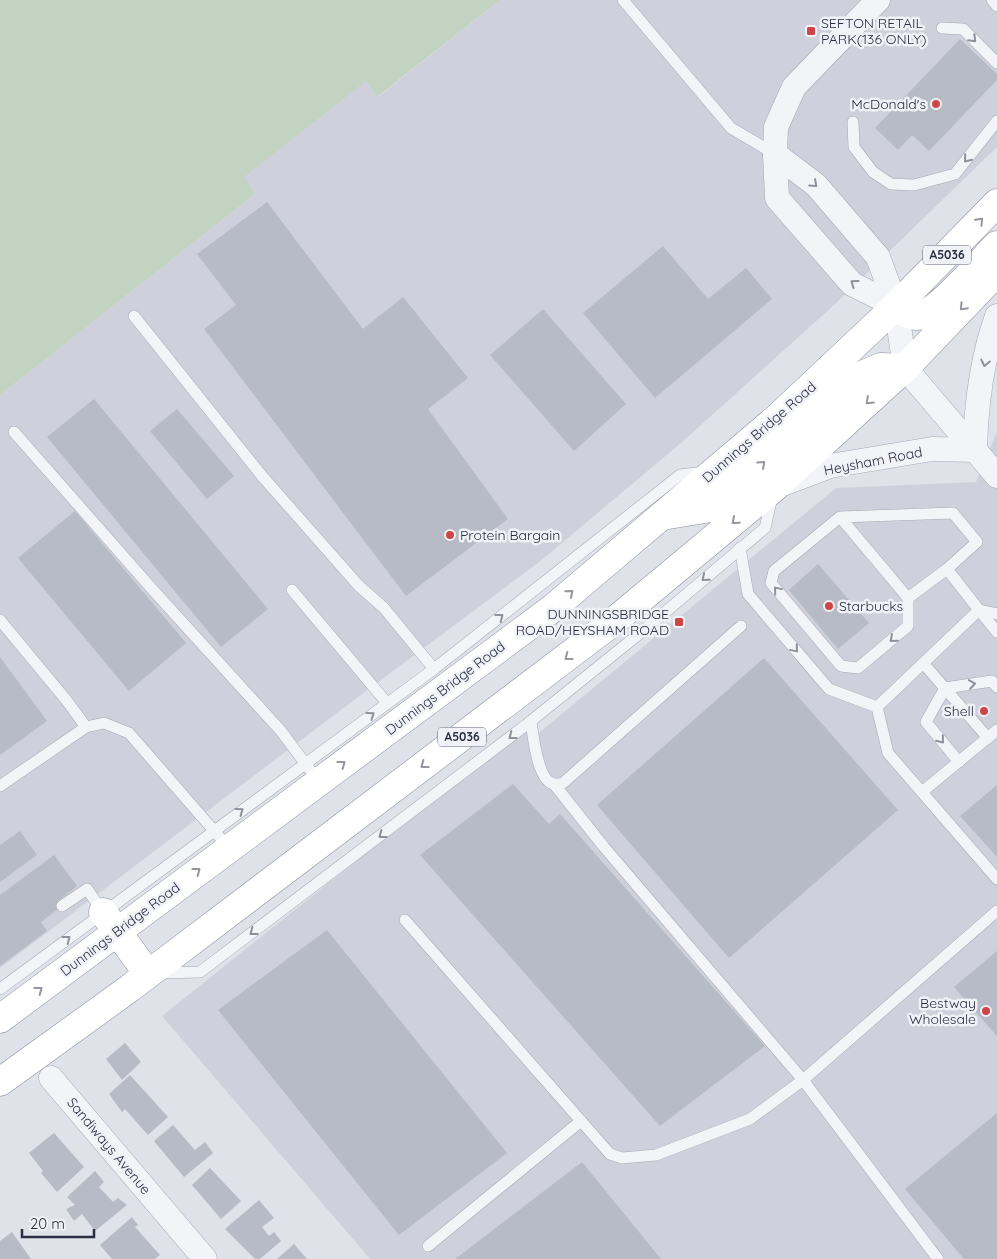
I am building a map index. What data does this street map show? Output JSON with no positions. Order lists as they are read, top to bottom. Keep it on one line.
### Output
{"streets":{"highway":["A5036","Dunnings Bridge Road"],"street":["Heysham Road","Sandiways Avenue"]},"crossings":[["A5036","Heysham Road"]],"places":{"transit":["SEFTON RETAIL PARK(136 ONLY)","DUNNINGSBRIDGE ROAD/HEYSHAM ROAD"],"other":["McDonald's","Protein Bargain","Starbucks","Shell","Bestway Wholesale"]},"scale_bar":"20 m"}
